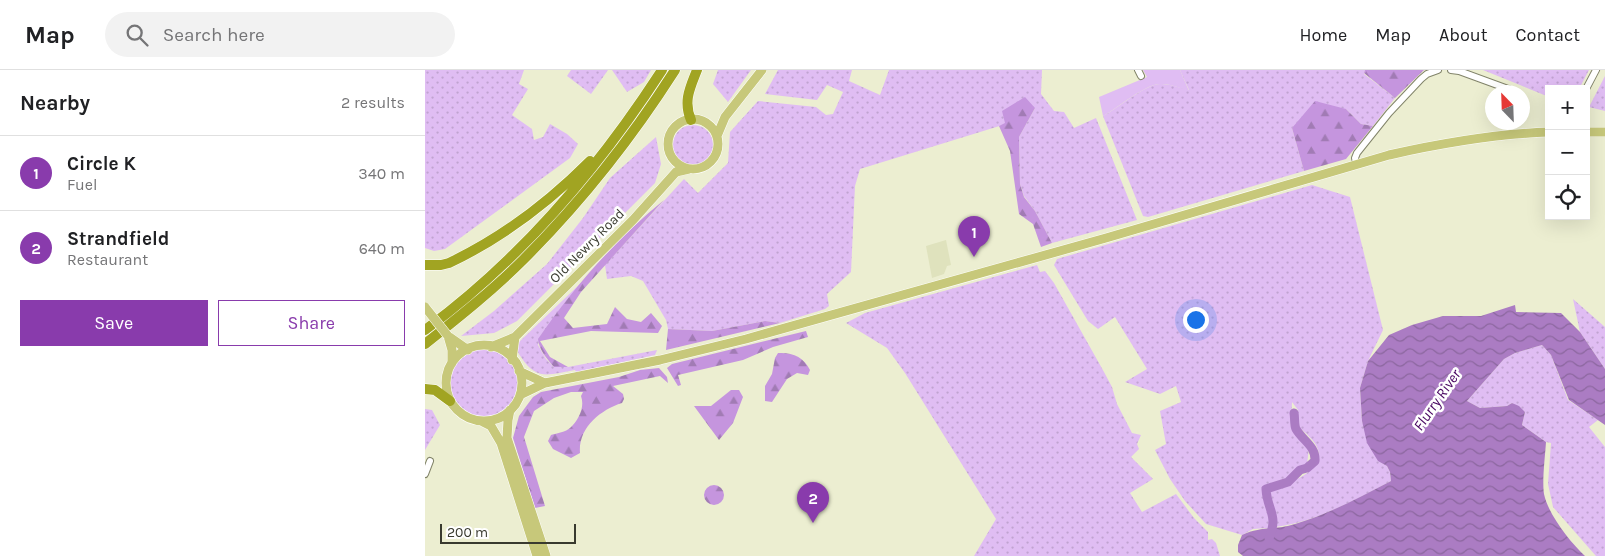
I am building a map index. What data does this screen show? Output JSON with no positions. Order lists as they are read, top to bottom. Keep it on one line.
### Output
{"streets":{"main road":["Old Newry Road"]},"water":["Flurry River"],"scale_bar":"200 m","north":"top left","page":{"header":"Map","search":"Search here","nav":["Home","Map","About","Contact"],"heading":["Nearby","2 results"],"map_buttons":["+","−"],"list":[{"mark":"1","name":"Circle K","note":"Fuel","value":"340 m"},{"mark":"2","name":"Strandfield","note":"Restaurant","value":"640 m"}],"pins":["1","2"],"buttons":["Save","Share"],"scale":"200 m"}}
